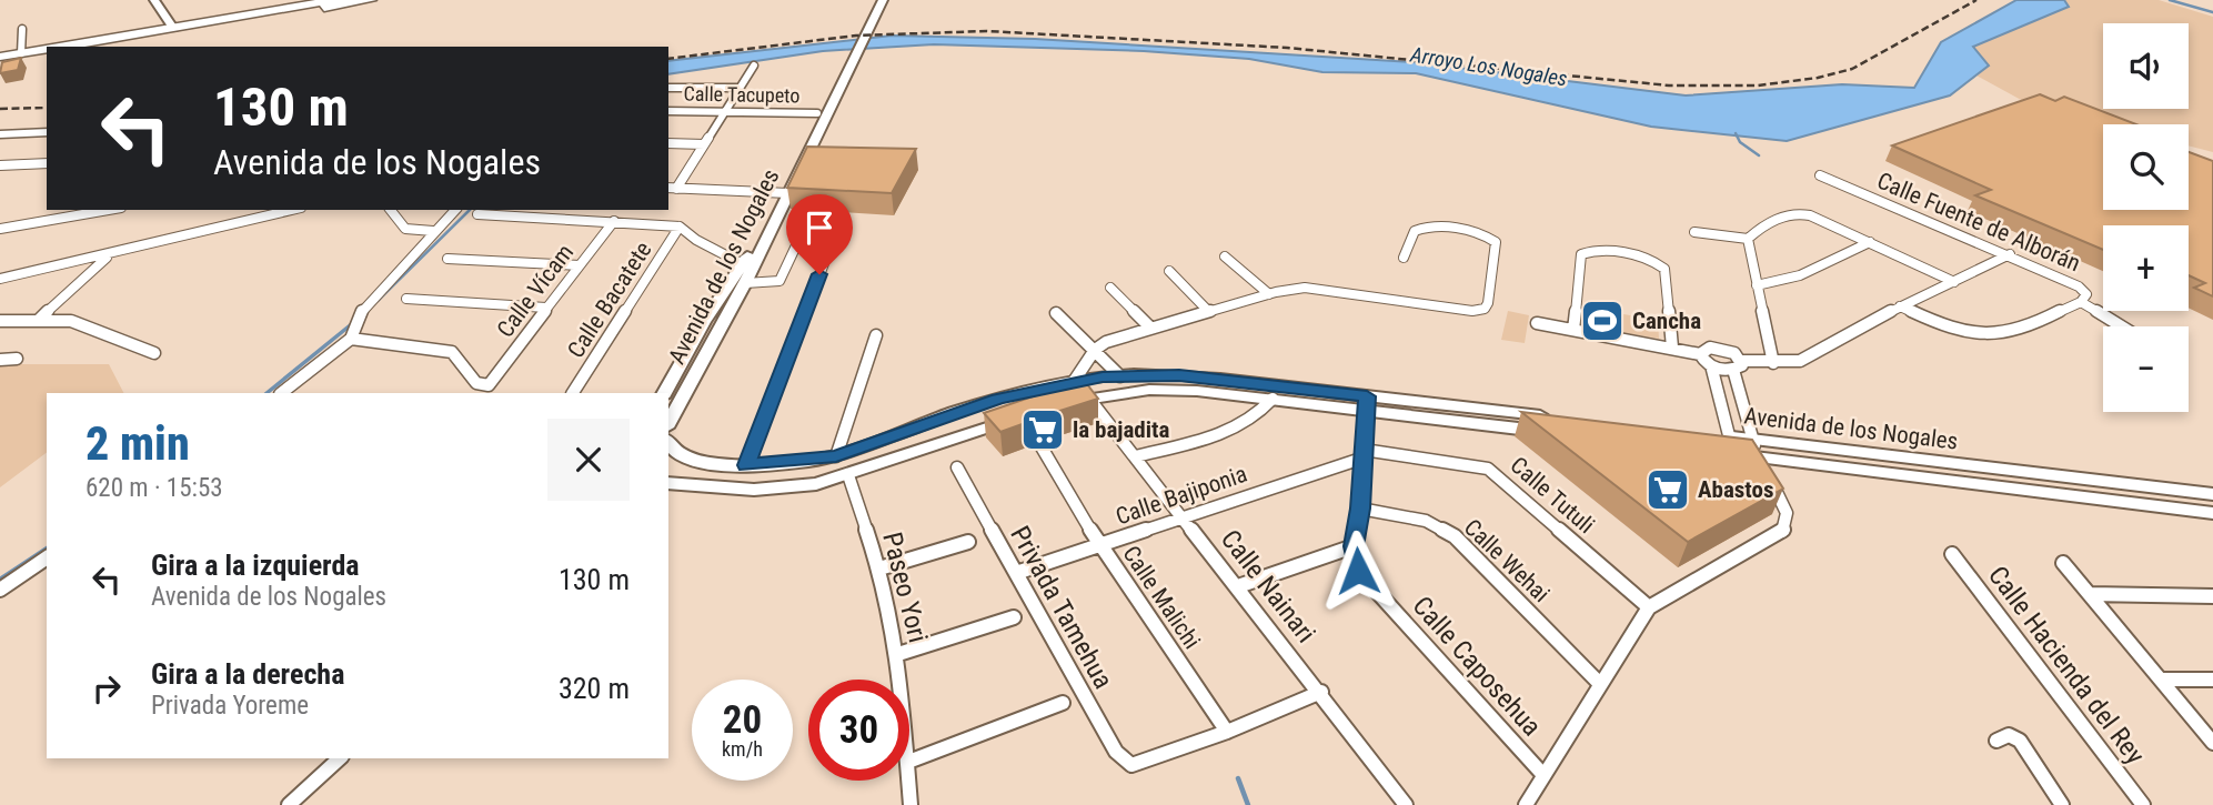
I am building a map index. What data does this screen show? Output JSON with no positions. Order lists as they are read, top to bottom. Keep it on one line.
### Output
{"streets":{"main road":["Avenida de los Nogales"],"street":["Calle Tacupeto","Calle Fuente de Alborán","Calle Vícam","Calle Bacatete","Calle Bajiponia","Calle Tutuli","Calle Wehai","Calle Nainari","Paseo Yori","Calle Malichi","Privada Tamehua","Calle Hacienda del Rey","Calle Caposehua"]},"crossings":[["Calle Tacupeto","Avenida de los Nogales"],["Calle Bajiponia","Calle Tutuli"],["Calle Bajiponia","Calle Nainari"],["Calle Bajiponia","Calle Malichi"],["Calle Bajiponia","Privada Tamehua"],["Calle Malichi","Privada Tamehua"]],"water":["Arroyo Los Nogales"],"places":{"sports":["Cancha"],"supermarket":["la bajadita","Abastos"]},"page":{"map_buttons":["+","−"],"turn":["130 m","Avenida de los Nogales"],"heading":["2 min","620 m · 15:53"],"list":[{"name":"Gira a la izquierda","note":"Avenida de los Nogales","value":"130 m"},{"name":"Gira a la derecha","note":"Privada Yoreme","value":"320 m"}],"speed":"20 km/h","limit":"30"}}
